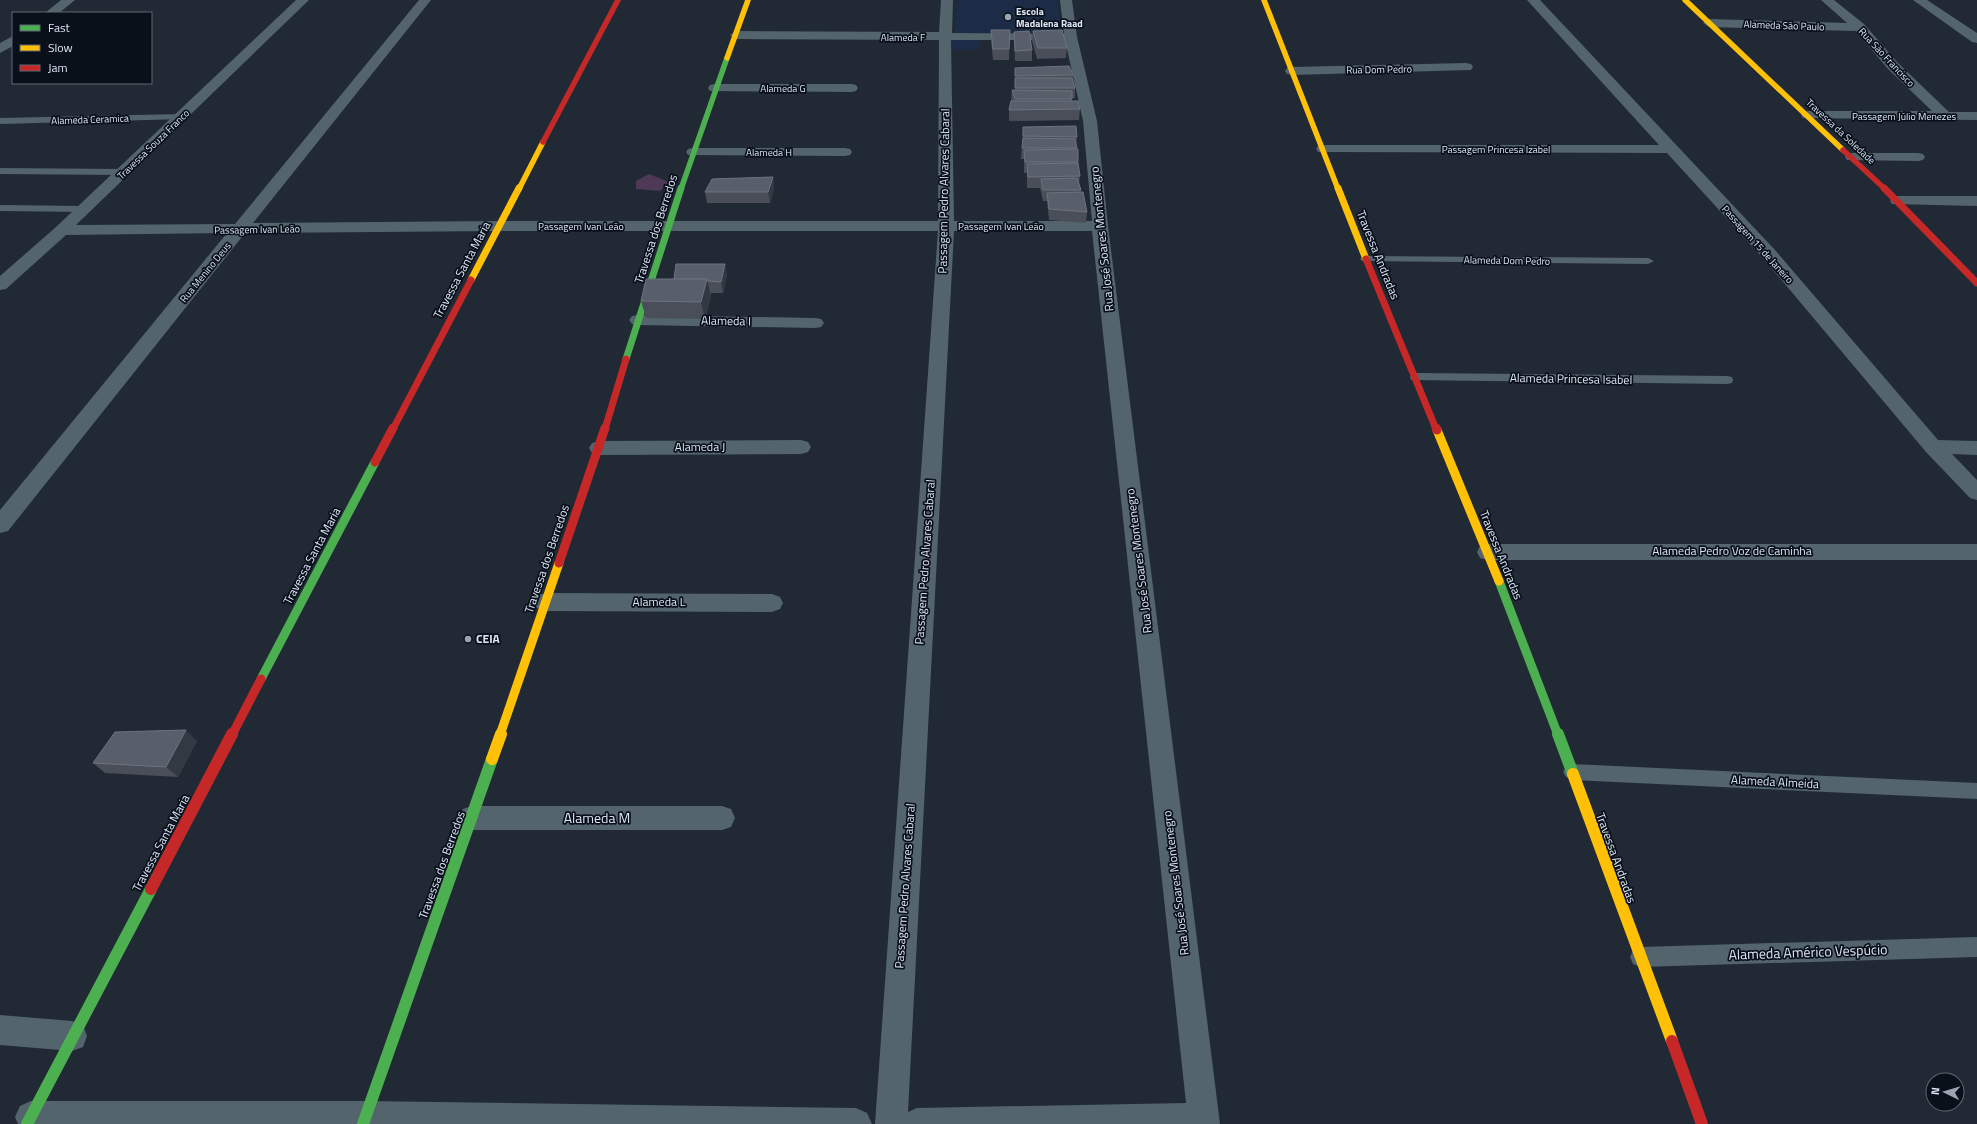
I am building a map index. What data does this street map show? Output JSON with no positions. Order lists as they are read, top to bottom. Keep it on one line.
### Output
{"streets":{"street":["Alameda São Paulo","Alameda F","Rua São Francisco","Rua Dom Pedro","Alameda G","Passagem Júlio Menezes","Travessa da Soledade","Travessa Souza Franco","Passagem Princesa Izabel","Alameda H","Passagem Pedro Alvares Cabaral","Passagem Ivan Leão","Travessa dos Berredos","Rua José Soares Montenegro","Passagem 15 de Janeiro","Travessa Andradas","Travessa Santa Maria","Rua Menino Deus","Alameda I","Alameda J","Alameda Pedro Voz de Caminha","Alameda L","Alameda M"],"lane":["Alameda Ceramica","Alameda Dom Pedro","Alameda Princesa Isabel","Alameda Almeida","Alameda Américo Vespúcio"]},"crossings":[["Alameda São Paulo","Rua São Francisco"],["Alameda São Paulo","Travessa da Soledade"],["Alameda F","Passagem Pedro Alvares Cabaral"],["Alameda F","Travessa dos Berredos"],["Alameda F","Rua José Soares Montenegro"],["Rua São Francisco","Passagem Júlio Menezes"],["Rua Dom Pedro","Travessa Andradas"],["Alameda G","Travessa dos Berredos"],["Passagem Júlio Menezes","Travessa da Soledade"],["Alameda Ceramica","Travessa Souza Franco"],["Travessa Souza Franco","Passagem Ivan Leão"],["Passagem Princesa Izabel","Passagem 15 de Janeiro"],["Passagem Princesa Izabel","Travessa Andradas"],["Alameda H","Travessa dos Berredos"],["Passagem Pedro Alvares Cabaral","Passagem Ivan Leão"],["Passagem Ivan Leão","Travessa dos Berredos"],["Passagem Ivan Leão","Rua José Soares Montenegro"],["Passagem Ivan Leão","Travessa Santa Maria"],["Passagem Ivan Leão","Rua Menino Deus"],["Travessa dos Berredos","Alameda I"],["Travessa dos Berredos","Alameda J"],["Travessa dos Berredos","Alameda L"],["Travessa dos Berredos","Alameda M"],["Travessa Andradas","Alameda Dom Pedro"],["Travessa Andradas","Alameda Princesa Isabel"],["Travessa Andradas","Alameda Pedro Voz de Caminha"],["Travessa Andradas","Alameda Almeida"],["Travessa Andradas","Alameda Américo Vespúcio"]],"places":["Escola Madalena Raad","CEIA"],"legend":["Fast","Slow","Jam"],"north":"left"}
